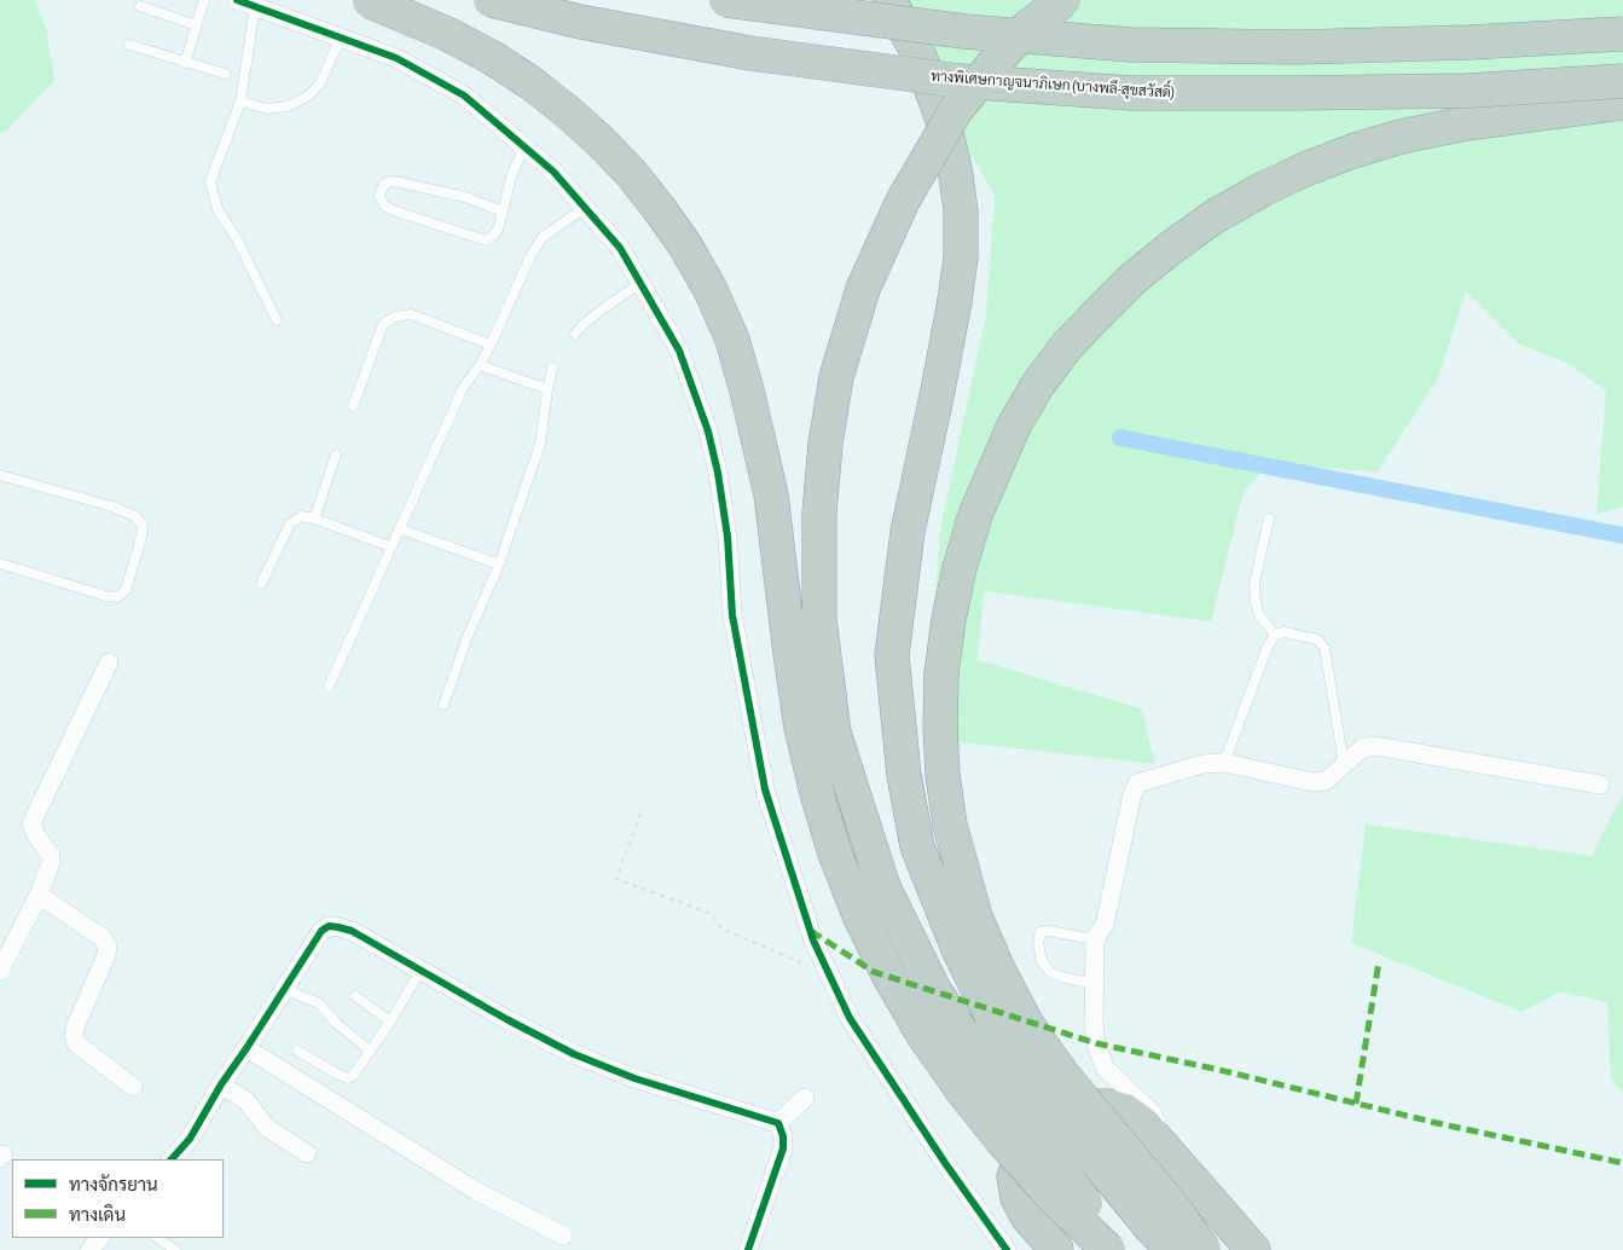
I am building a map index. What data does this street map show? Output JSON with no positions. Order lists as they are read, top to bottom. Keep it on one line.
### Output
{"streets":{"highway":["ทางพิเศษกาญจนาภิเษก (บางพลี-สุขสวัสดิ์)"]},"legend":["ทางจักรยาน","ทางเดิน"]}
